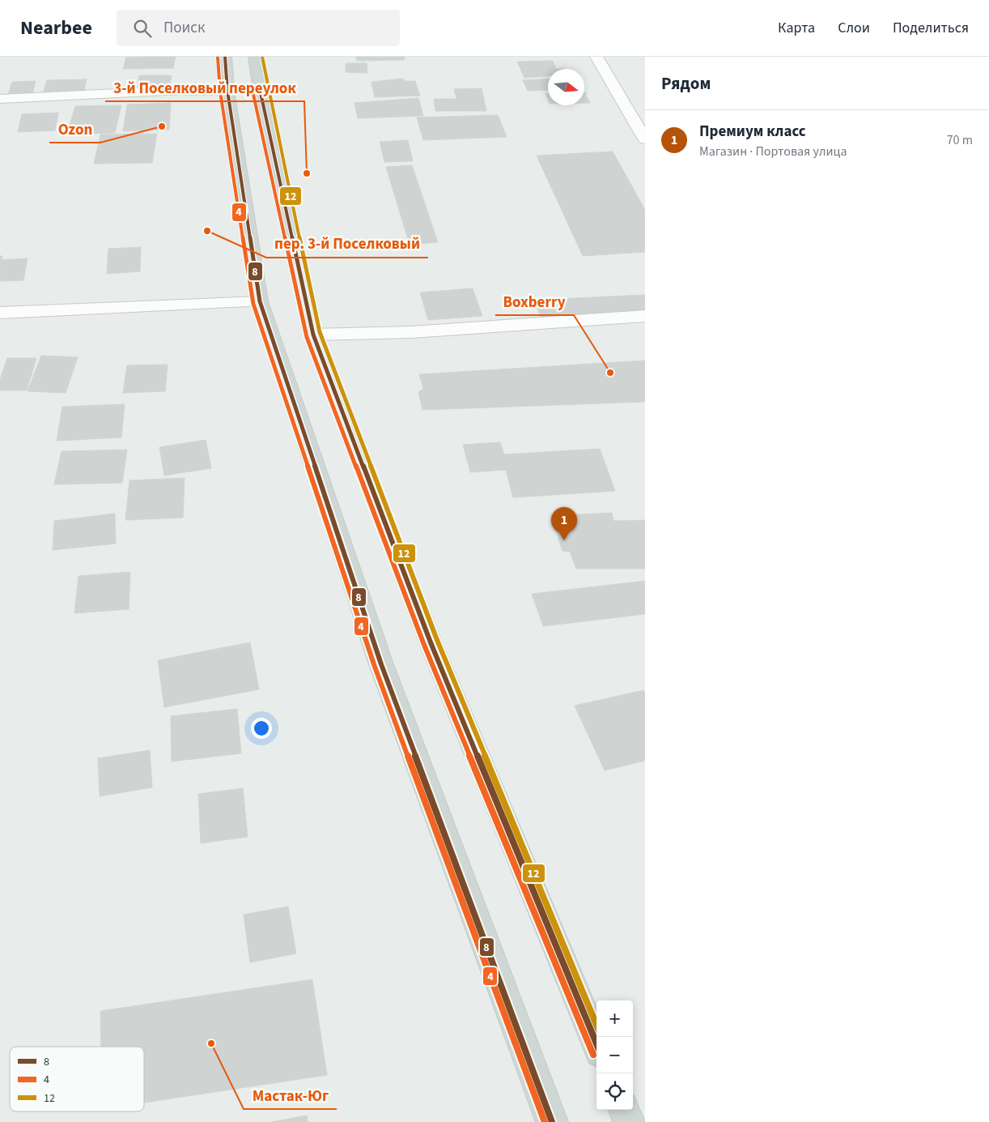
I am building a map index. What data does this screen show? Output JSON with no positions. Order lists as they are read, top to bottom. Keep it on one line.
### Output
{"places":["Ozon","3-й Поселковый переулок","пер. 3-й Поселковый","Boxberry","Мастак-Юг"],"lines":["transit line 8","transit line 12","transit line 4"],"legend":["8","4","12"],"north":"right","page":{"header":"Nearbee","search":"Поиск","nav":["Карта","Слои","Поделиться"],"heading":"Рядом","list":[{"mark":"1","name":"Премиум класс","note":"Магазин · Портовая улица","value":"70 m"}],"pins":"1","map_buttons":["+","−"]}}
